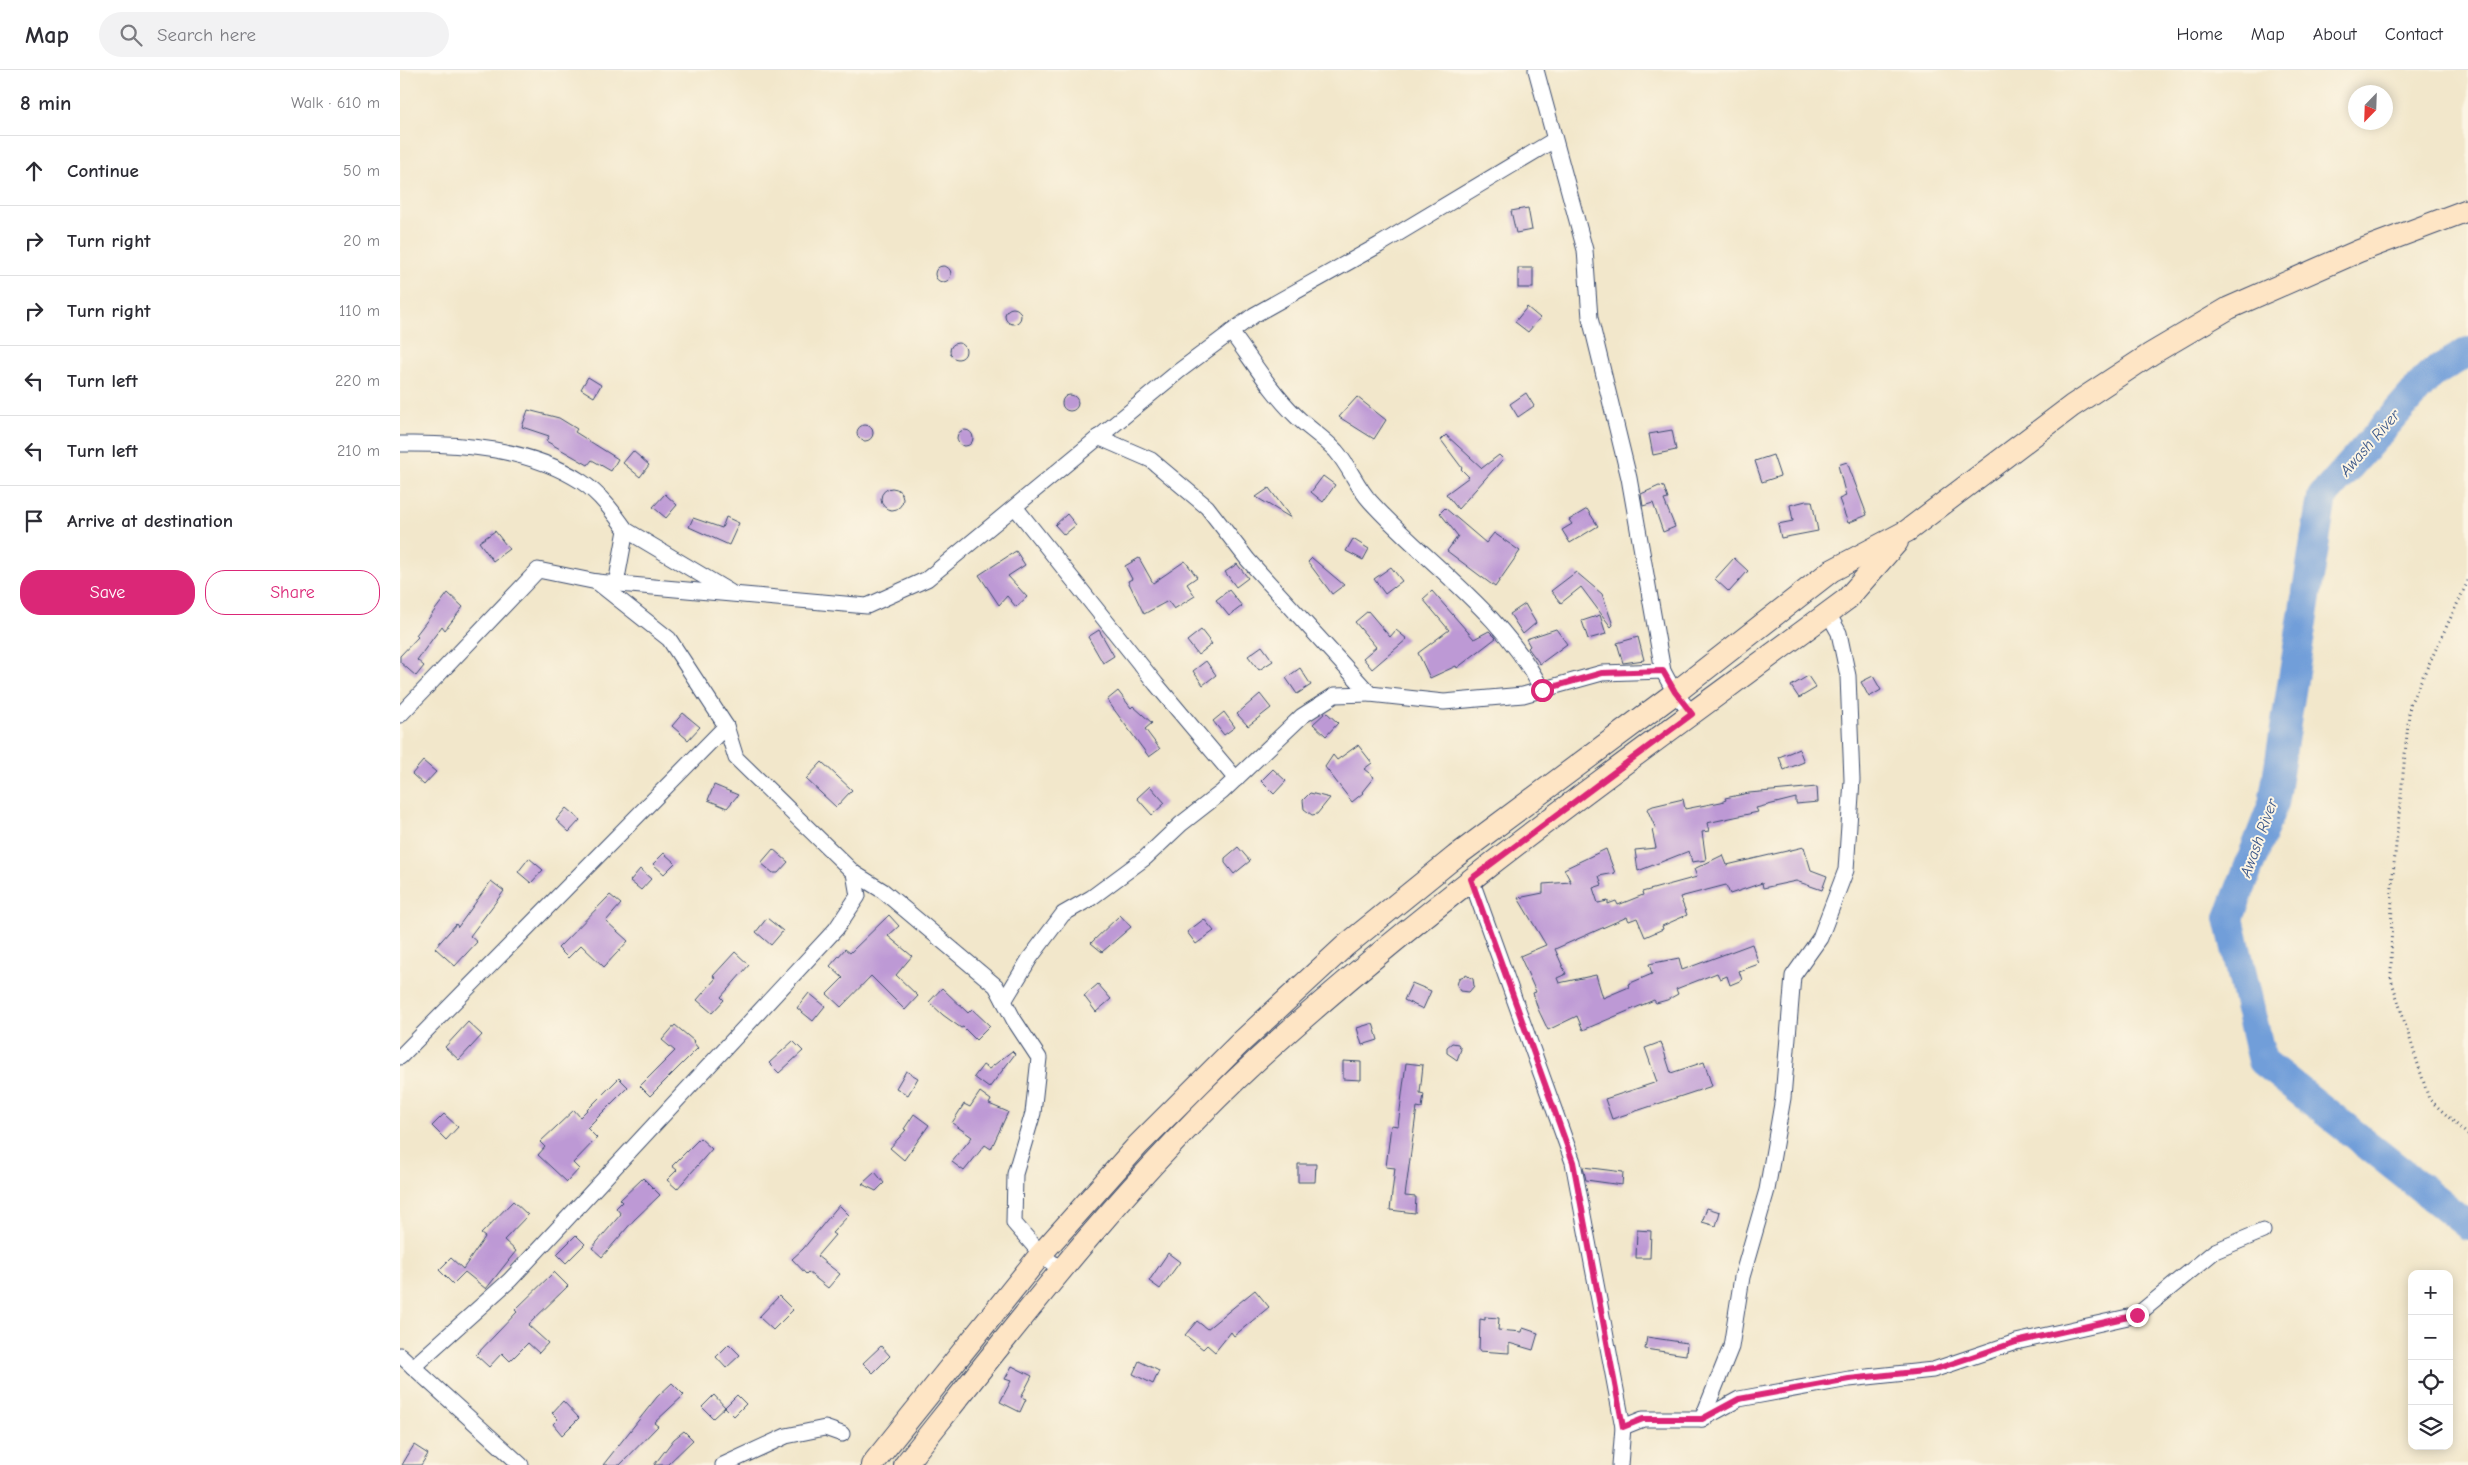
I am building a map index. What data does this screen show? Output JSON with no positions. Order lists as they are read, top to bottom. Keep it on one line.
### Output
{"water":["Awash River"],"north":"bottom left","page":{"header":"Map","search":"Search here","nav":["Home","Map","About","Contact"],"heading":["8 min","Walk · 610 m"],"list":[["Continue","50 m"],["Turn right","20 m"],["Turn right","110 m"],["Turn left","220 m"],["Turn left","210 m"],"Arrive at destination"],"buttons":["Save","Share"],"map_buttons":["+","−"]}}
